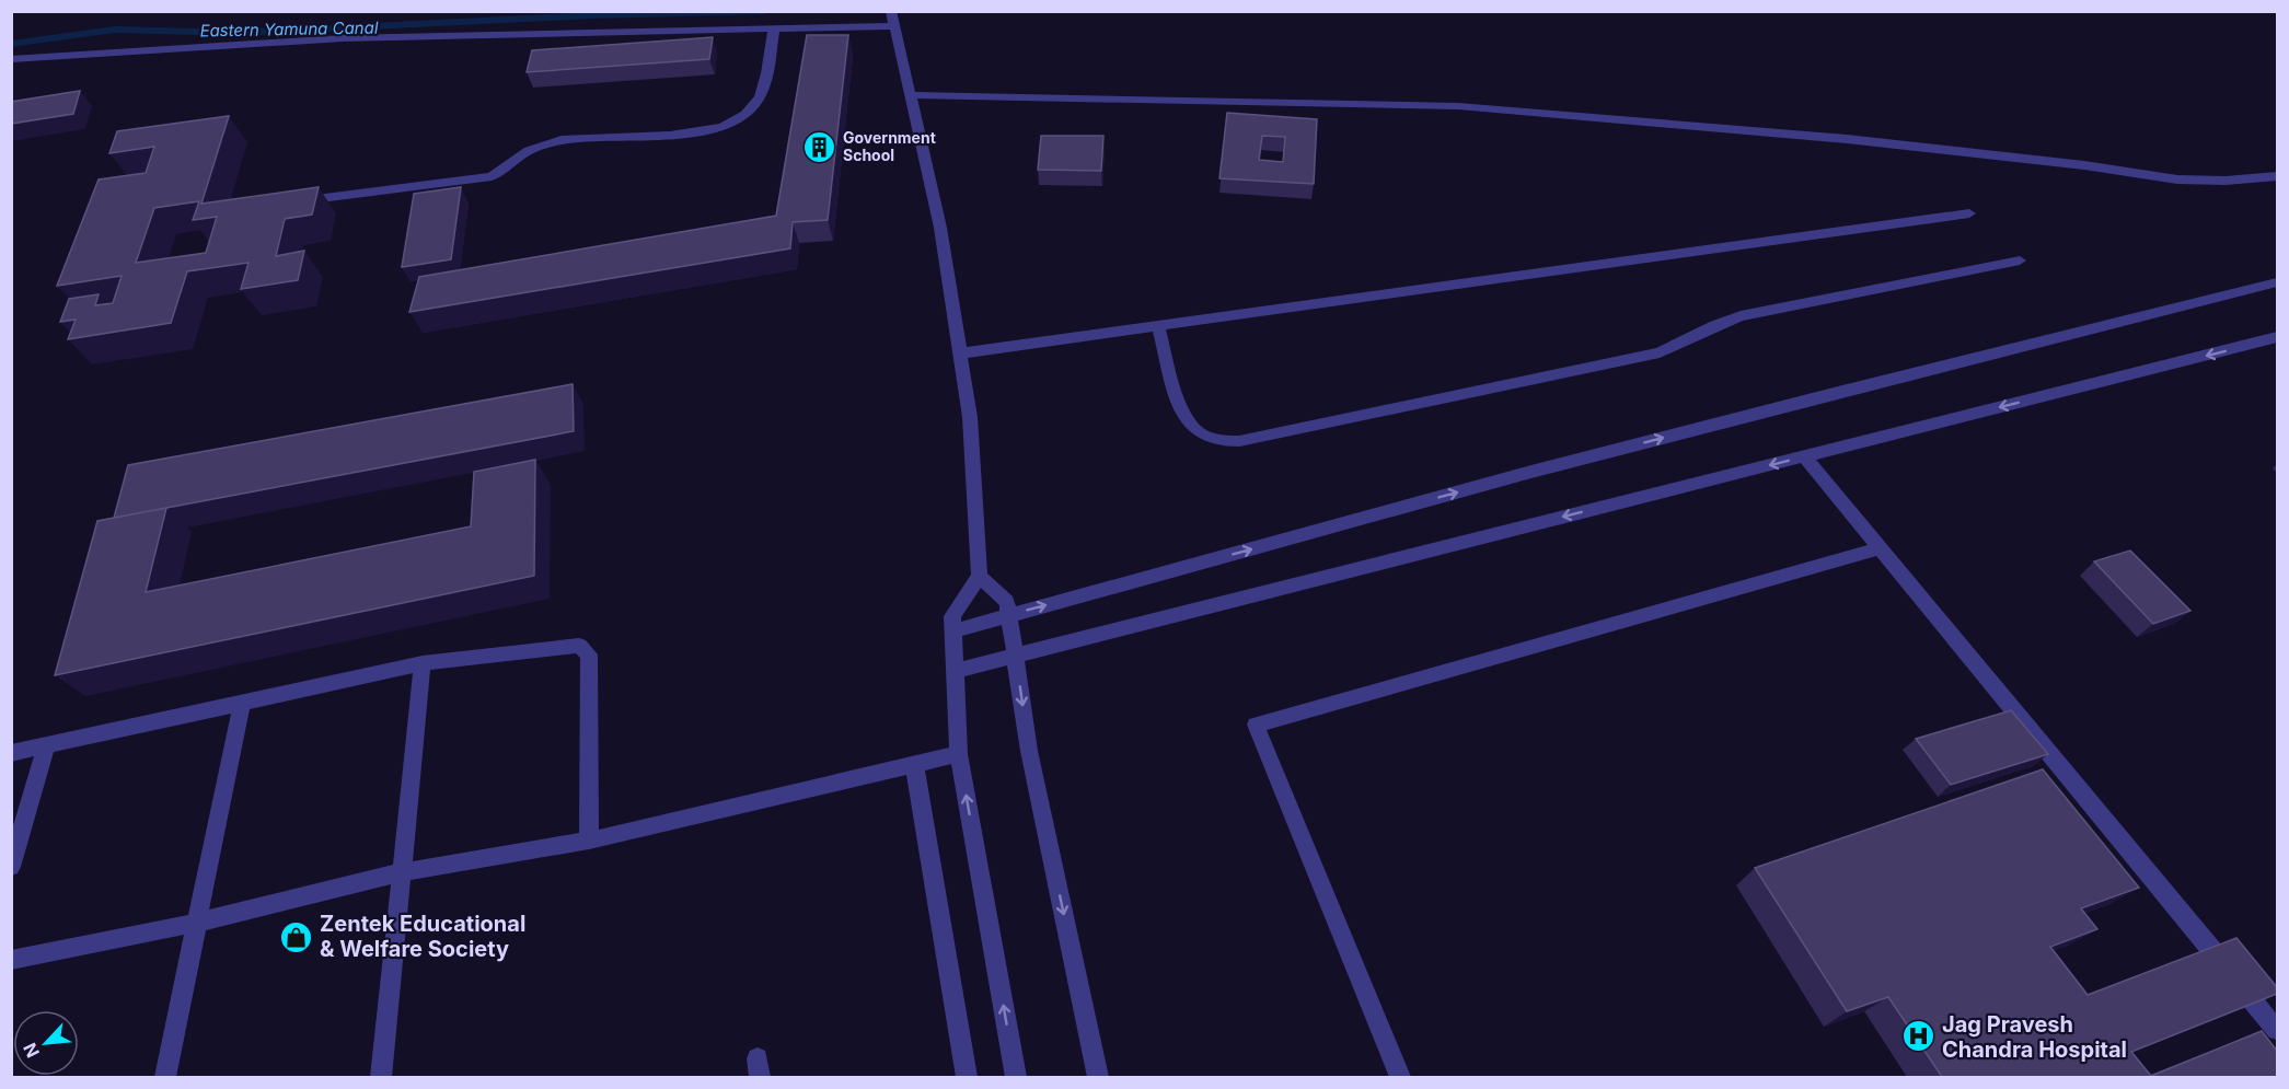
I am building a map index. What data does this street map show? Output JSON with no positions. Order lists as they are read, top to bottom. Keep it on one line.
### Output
{"water":["Eastern Yamuna Canal"],"places":{"building":["Government School"],"shop":["Zentek Educational & Welfare Society"],"hospital":["Jag Pravesh Chandra Hospital"]},"north":"bottom left"}
